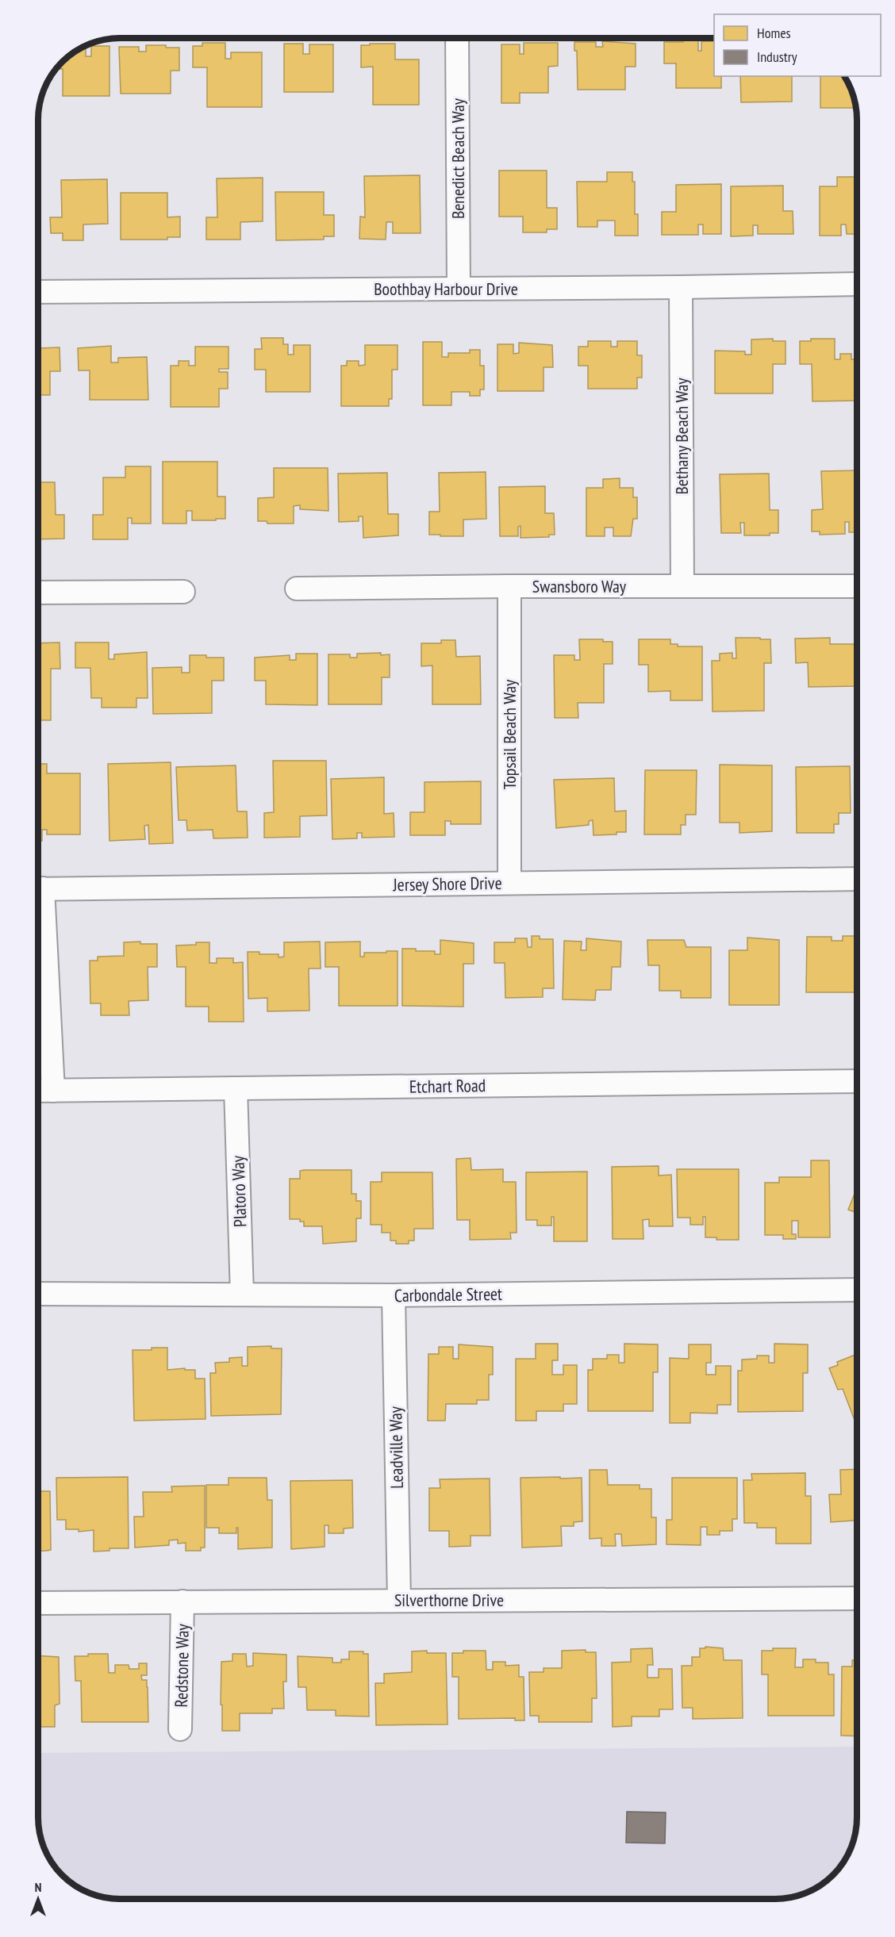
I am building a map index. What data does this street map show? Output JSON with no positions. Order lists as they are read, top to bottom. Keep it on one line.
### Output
{"streets":{"street":["Benedict Beach Way","Boothbay Harbour Drive","Bethany Beach Way","Swansboro Way","Topsail Beach Way","Jersey Shore Drive","Etchart Road","Platoro Way","Carbondale Street","Leadville Way","Silverthorne Drive","Redstone Way"]},"crossings":[["Benedict Beach Way","Boothbay Harbour Drive"],["Boothbay Harbour Drive","Bethany Beach Way"],["Bethany Beach Way","Swansboro Way"],["Swansboro Way","Topsail Beach Way"],["Topsail Beach Way","Jersey Shore Drive"],["Etchart Road","Platoro Way"],["Platoro Way","Carbondale Street"],["Carbondale Street","Leadville Way"],["Leadville Way","Silverthorne Drive"],["Silverthorne Drive","Redstone Way"]],"legend":["Homes","Industry"],"north":"top"}
